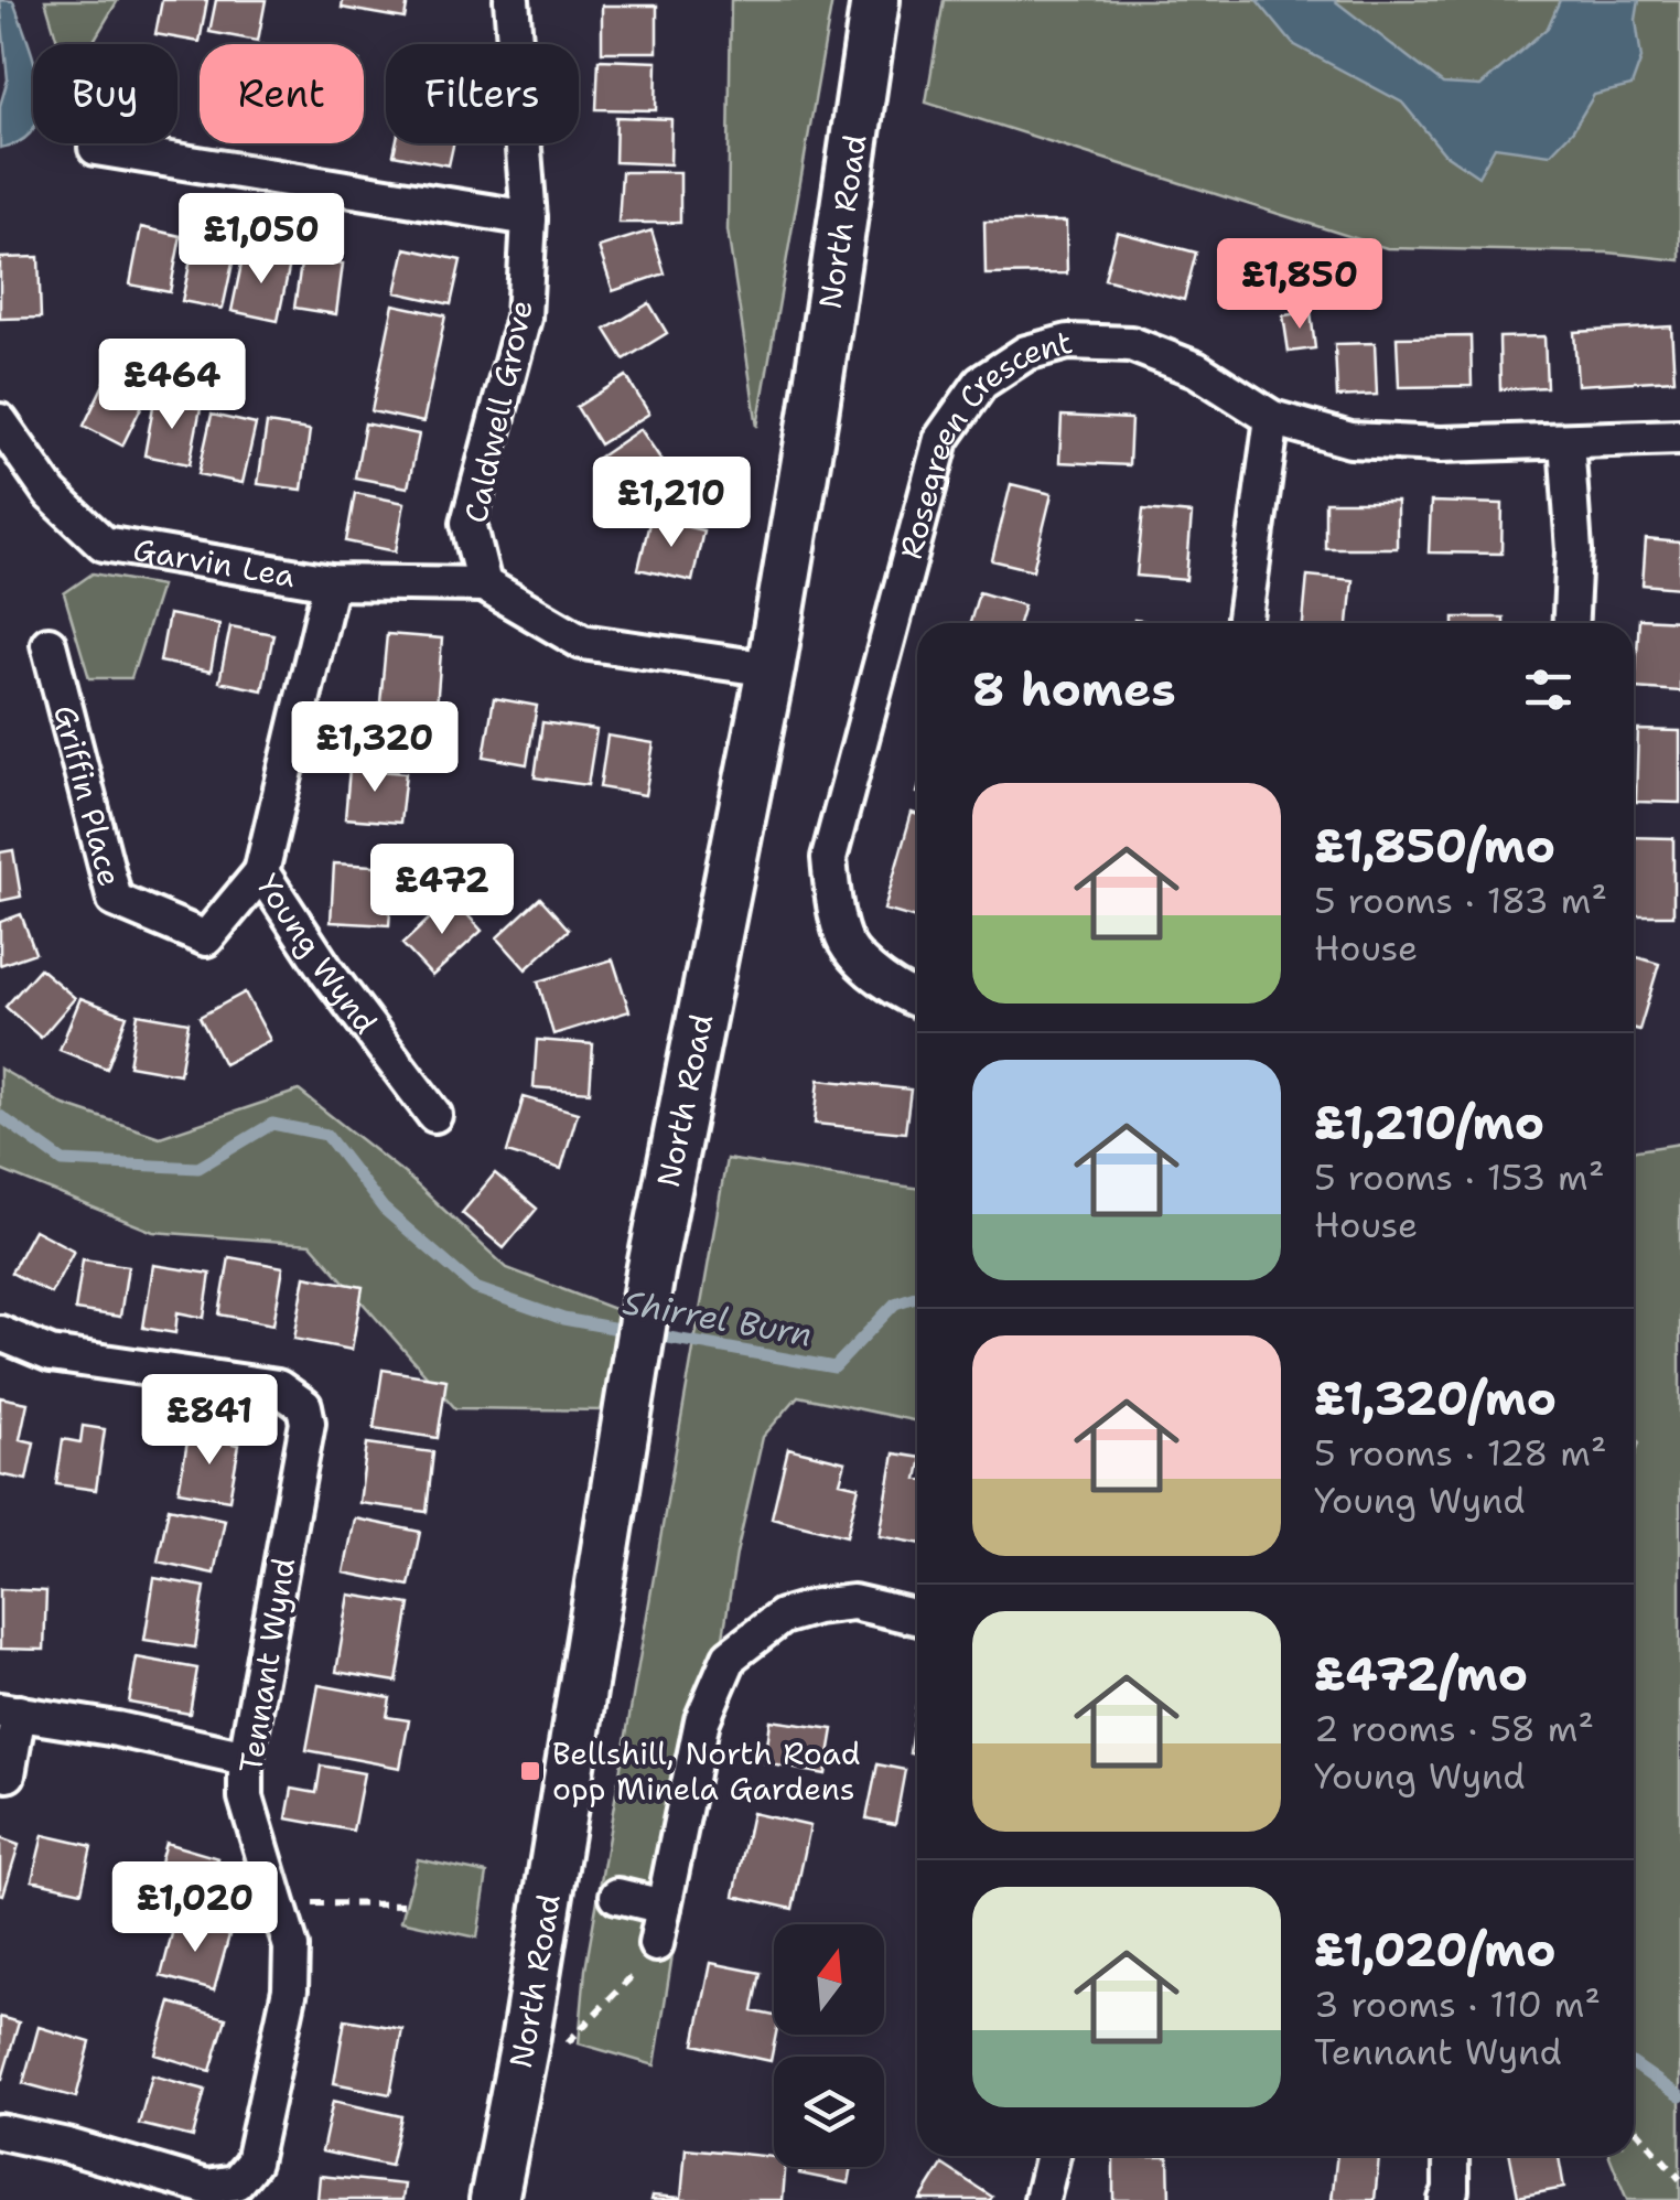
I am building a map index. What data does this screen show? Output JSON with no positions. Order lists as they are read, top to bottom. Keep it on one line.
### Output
{"streets":{"main road":["North Road"],"street":["Caldwell Grove","Rosegreen Crescent","Garvin Lea","Griffin Place","Young Wynd","Tennant Wynd"]},"crossings":[["Caldwell Grove","Garvin Lea"],["Garvin Lea","Young Wynd"],["Griffin Place","Young Wynd"]],"water":["Shirrel Burn"],"places":{"transit":["Bellshill, North Road opp Minela Gardens"]},"north":"top","page":{"chip":["Buy","Rent","Filters"],"price":["£1,050","£1,850","£464","£1,210","£1,320","£472","£841","£1,020"],"heading":"8 homes","list":[{"name":"£1,850/mo","note":"5 rooms · 183 m² · House"},{"name":"£1,210/mo","note":"5 rooms · 153 m² · House"},{"name":"£1,320/mo","note":"5 rooms · 128 m² · Young Wynd"},{"name":"£472/mo","note":"2 rooms · 58 m² · Young Wynd"},{"name":"£1,020/mo","note":"3 rooms · 110 m² · Tennant Wynd"}]}}
